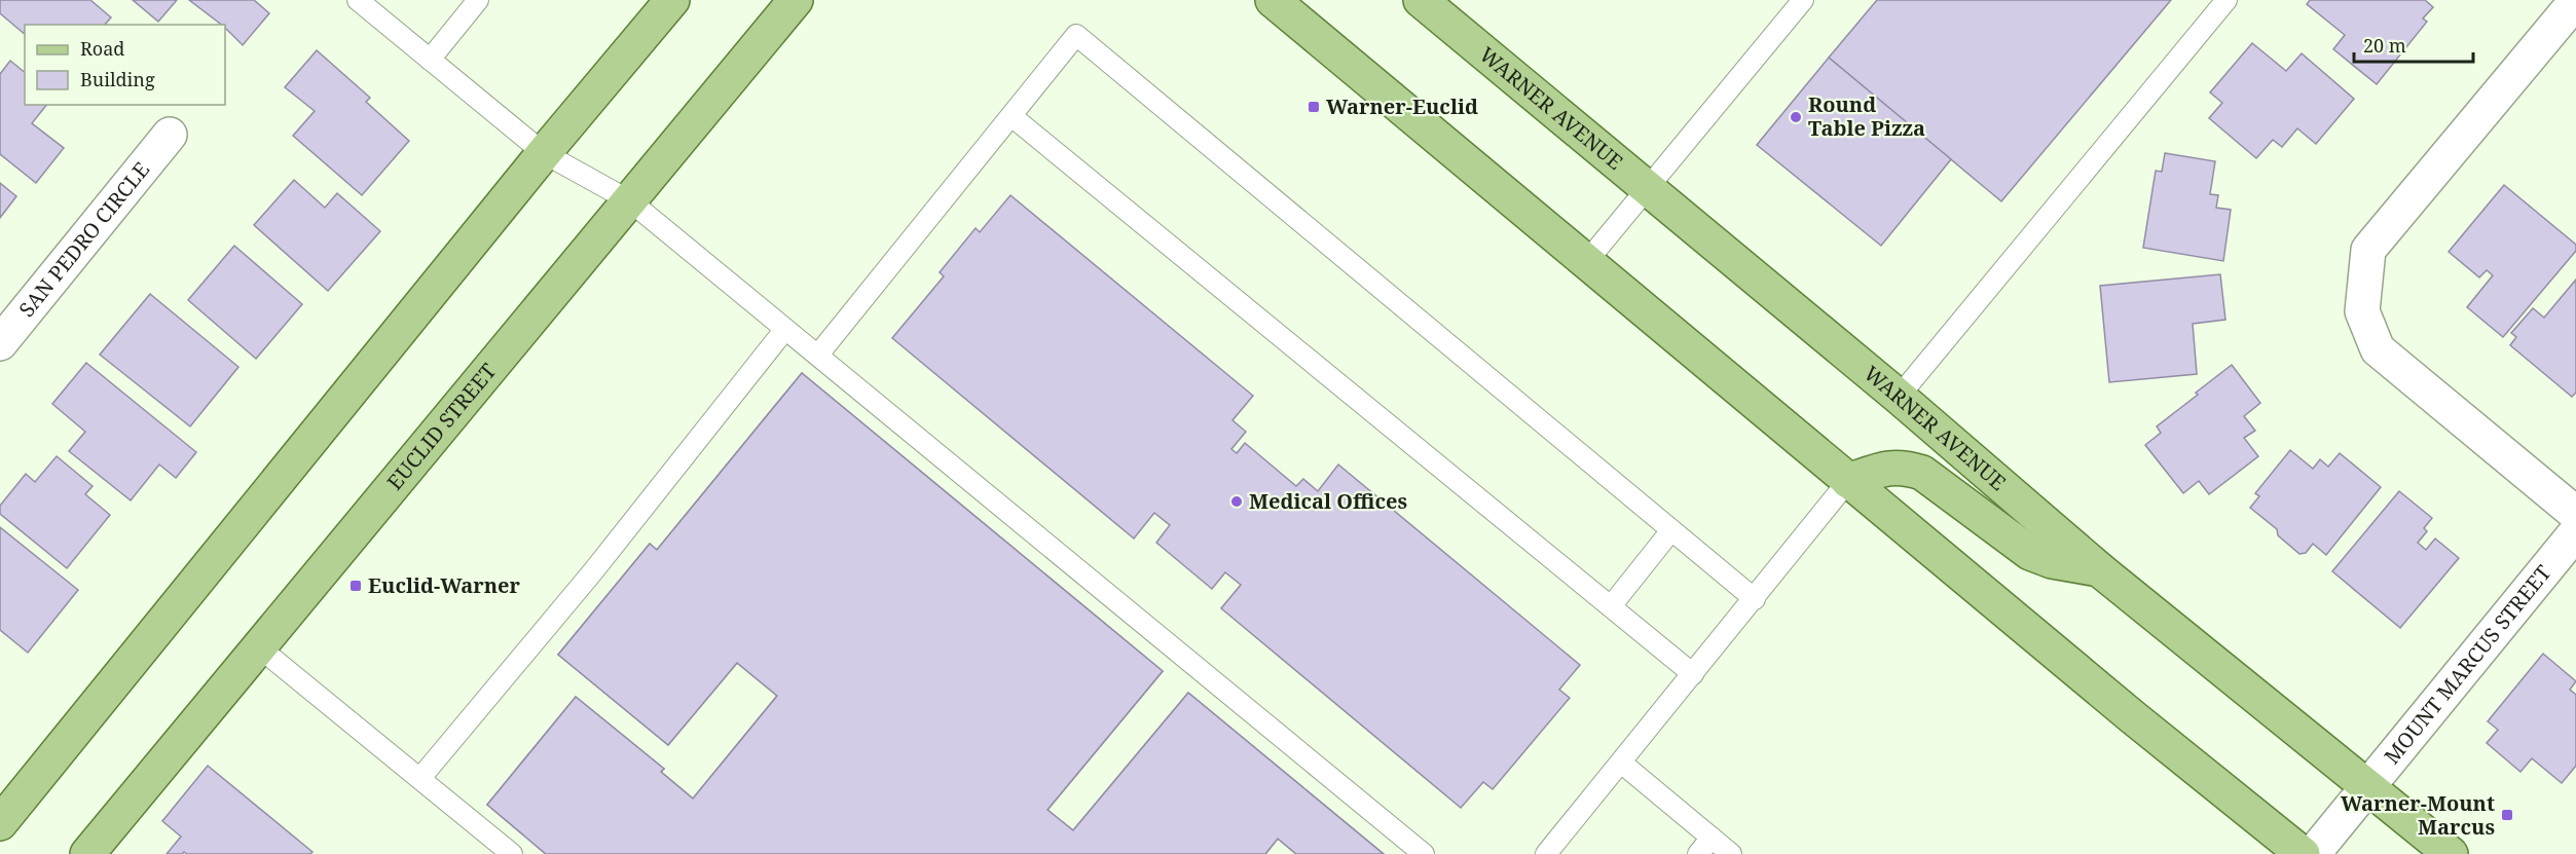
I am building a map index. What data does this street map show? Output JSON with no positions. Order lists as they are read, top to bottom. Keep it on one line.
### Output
{"streets":{"main road":["WARNER AVENUE","EUCLID STREET"],"street":["SAN PEDRO CIRCLE","MOUNT MARCUS STREET"]},"crossings":[["WARNER AVENUE","MOUNT MARCUS STREET"]],"places":{"transit":["Warner-Euclid","Euclid-Warner","Warner-Mount Marcus"],"other":["Round Table Pizza","Medical Offices"]},"legend":["Road","Building"],"scale_bar":"20 m"}
